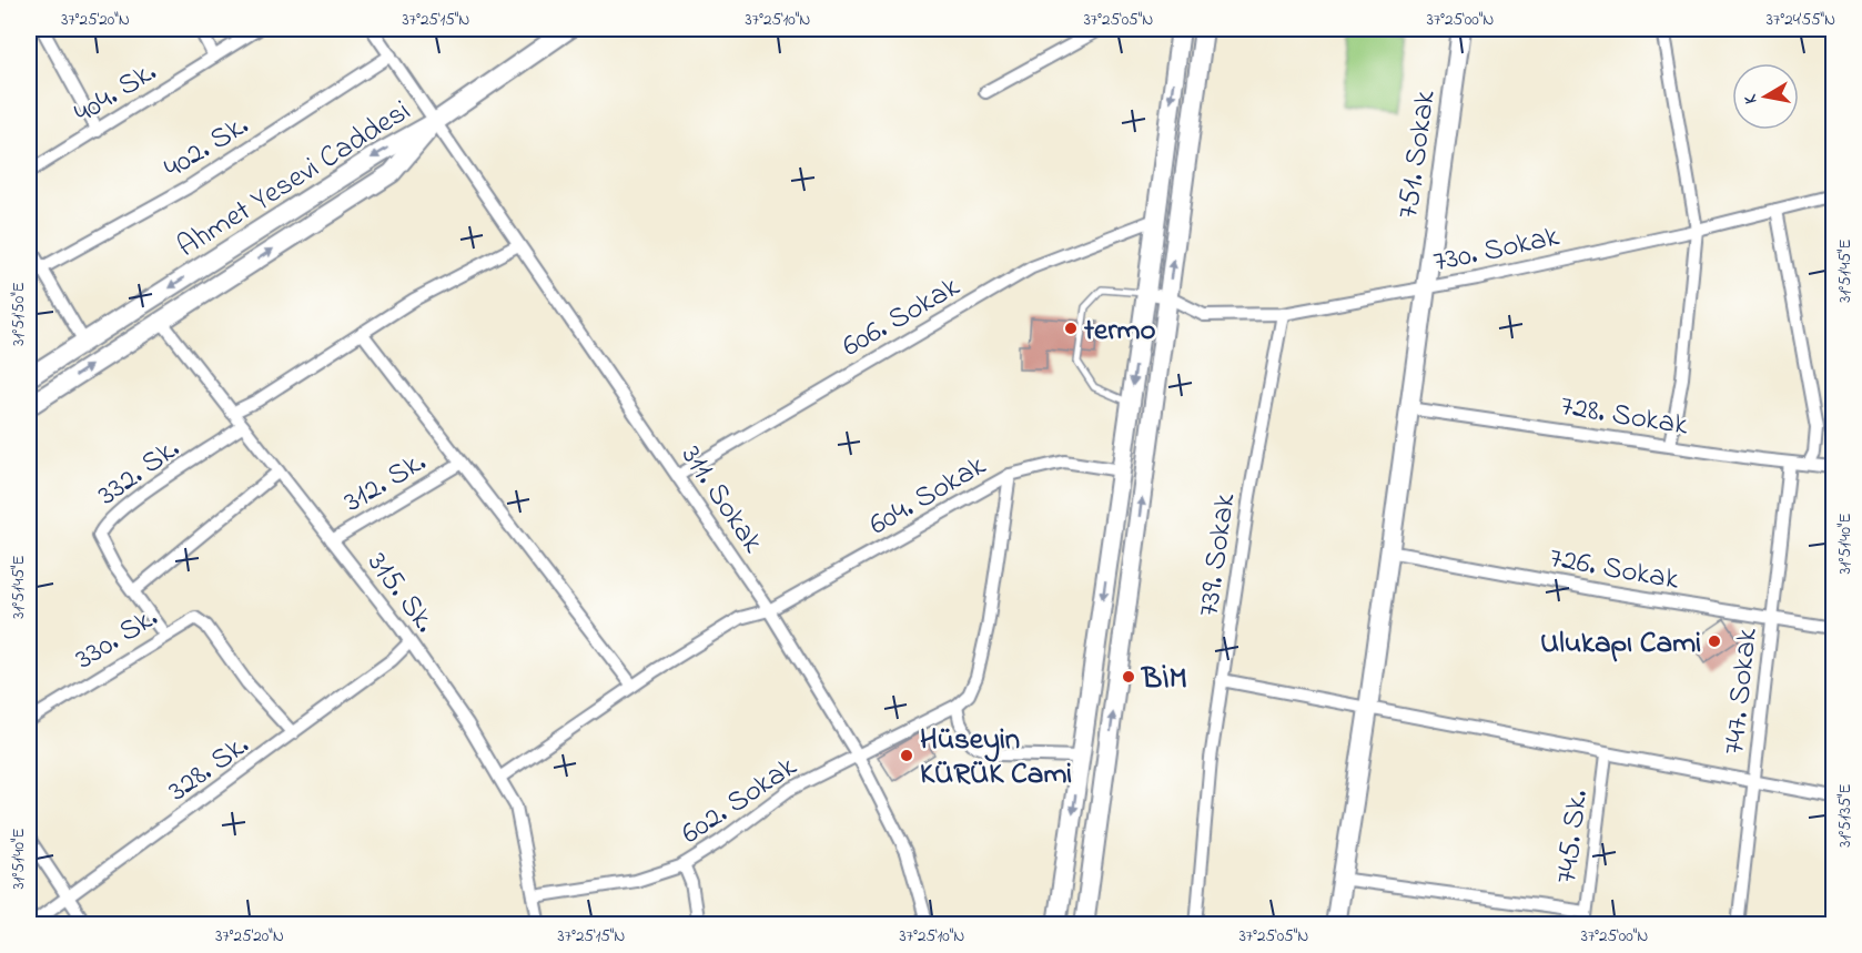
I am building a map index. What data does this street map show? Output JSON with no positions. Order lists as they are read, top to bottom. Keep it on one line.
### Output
{"streets":{"street":["404. Sk.","402. Sk.","751. Sokak","Ahmet Yesevi Caddesi","730. Sokak","606. Sokak","728. Sokak","332. Sk.","312. Sk.","604. Sokak","311. Sokak","739. Sokak","726. Sokak","315. Sk.","330. Sk.","747. Sokak","328. Sk.","602. Sokak","745. Sk."]},"crossings":[["402. Sk.","311. Sokak"],["751. Sokak","730. Sokak"],["751. Sokak","728. Sokak"],["751. Sokak","726. Sokak"],["Ahmet Yesevi Caddesi","311. Sokak"],["Ahmet Yesevi Caddesi","315. Sk."],["730. Sokak","739. Sokak"],["606. Sokak","311. Sokak"],["728. Sokak","747. Sokak"],["332. Sk.","315. Sk."],["332. Sk.","330. Sk."],["312. Sk.","315. Sk."],["604. Sokak","311. Sokak"],["604. Sokak","315. Sk."],["311. Sokak","602. Sokak"],["726. Sokak","747. Sokak"],["315. Sk.","328. Sk."],["315. Sk.","602. Sokak"],["330. Sk.","328. Sk."]],"places":["termo","Ulukapı Cami","BİM","Hüseyin KÜRÜK Cami"],"north":"left","coordinates":["37°25'20\"N","37°25'15\"N","37°25'10\"N","37°25'05\"N","37°25'00\"N","37°24'55\"N","31°51'45\"E","31°51'50\"E","31°51'40\"E","31°51'35\"E"]}
